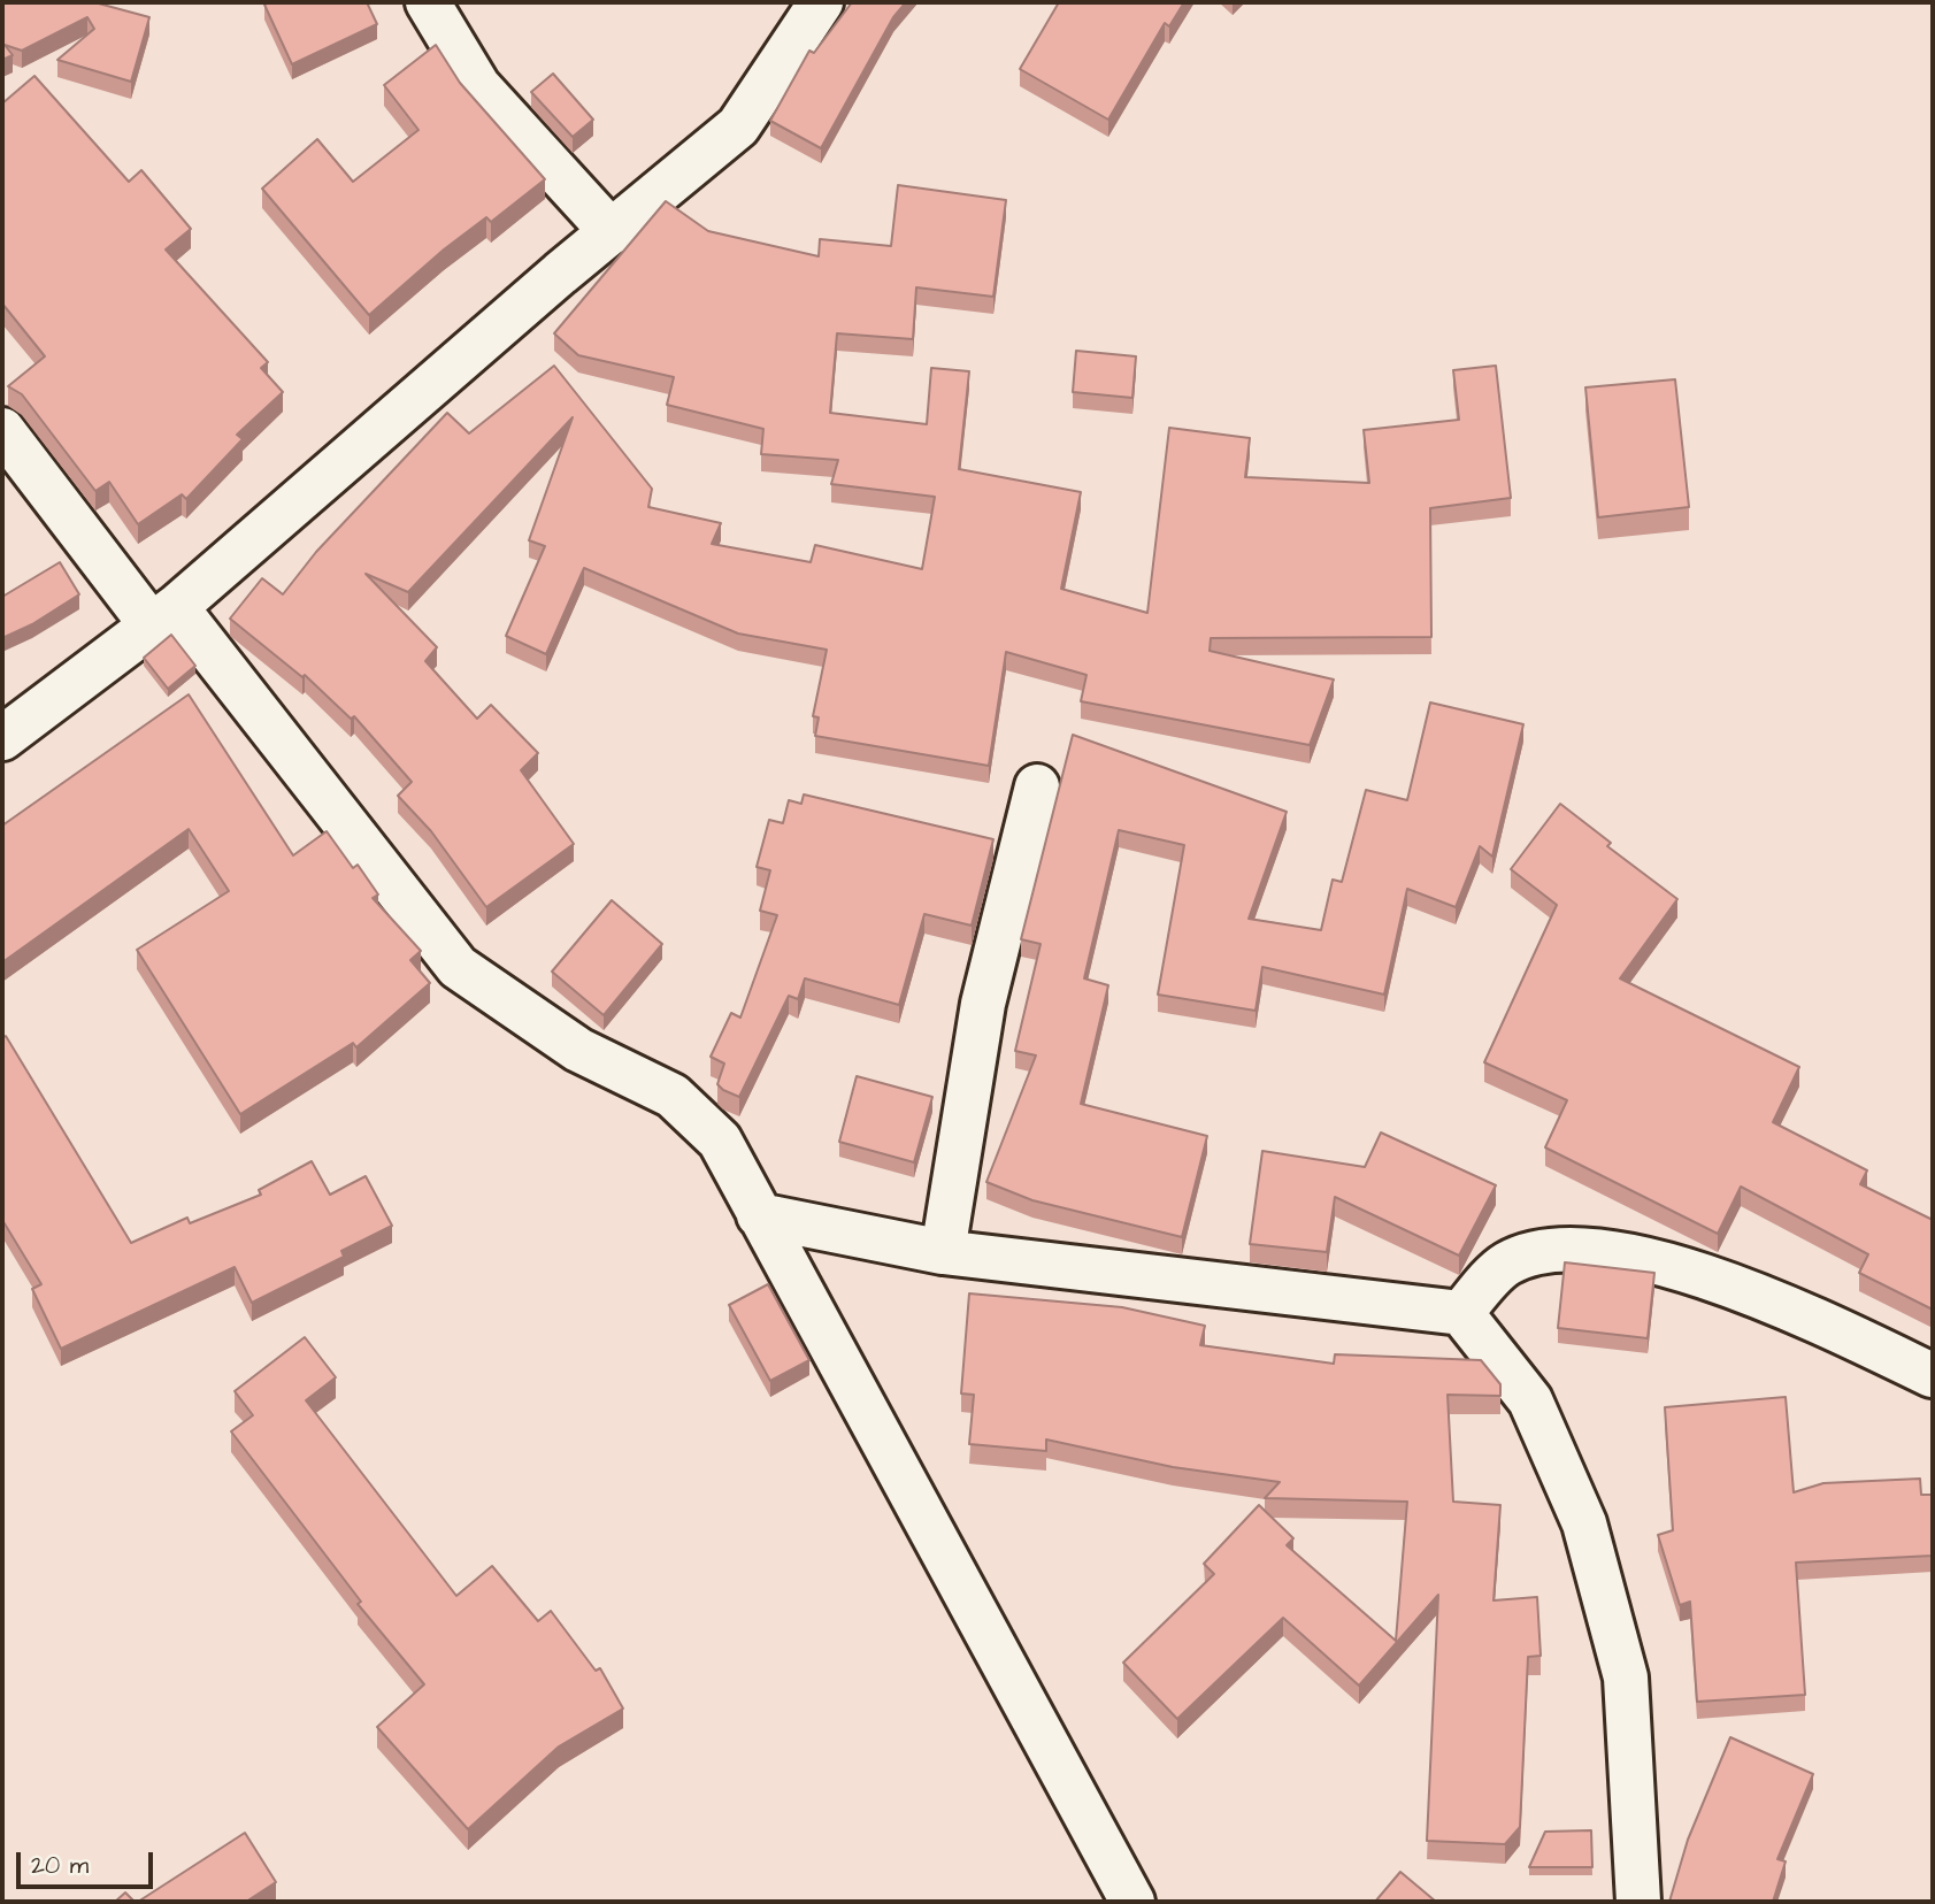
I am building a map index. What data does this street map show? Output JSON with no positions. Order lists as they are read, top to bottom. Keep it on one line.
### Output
{"scale_bar":"20 m"}
